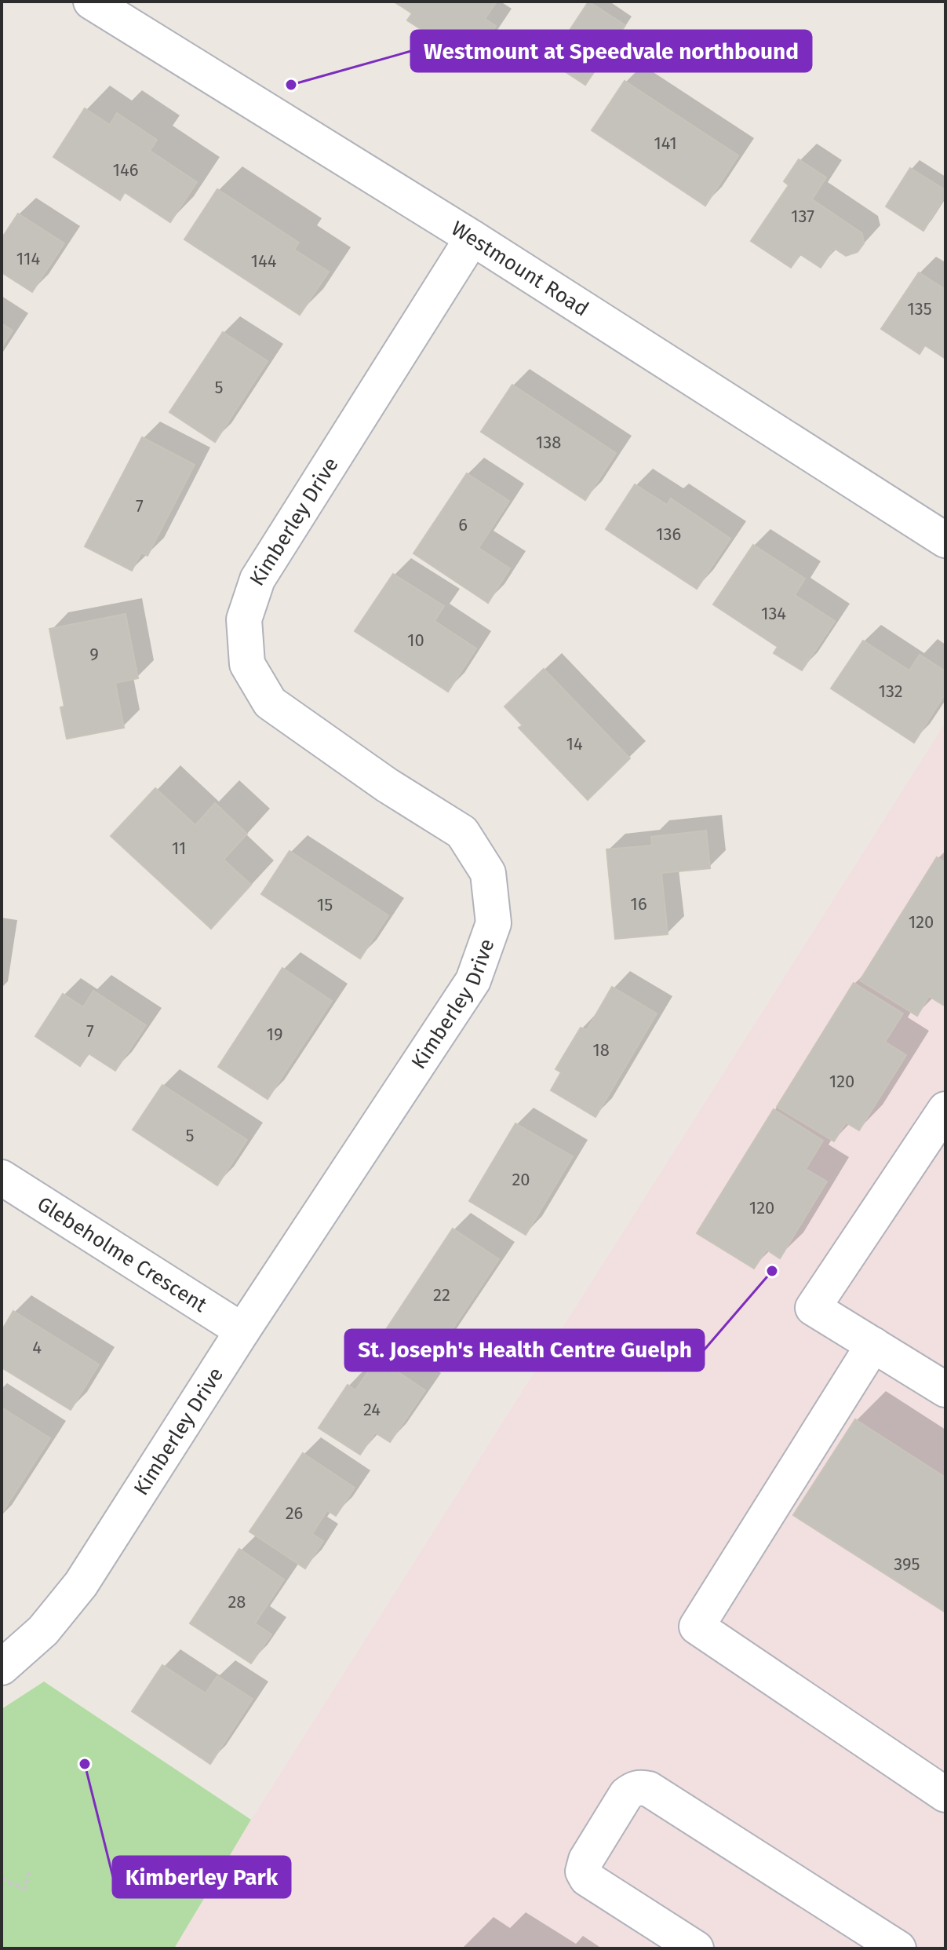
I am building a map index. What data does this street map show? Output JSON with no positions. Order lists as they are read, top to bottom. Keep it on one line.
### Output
{"streets":{"street":["Westmount Road","Kimberley Drive","Glebeholme Crescent"]},"crossings":[["Westmount Road","Kimberley Drive"],["Kimberley Drive","Glebeholme Crescent"]],"places":["Westmount at Speedvale northbound","St. Joseph's Health Centre Guelph","Kimberley Park"],"house_numbers":["141","146","137","114","144","135","5","138","7","6","136","134","10","9","132","14","11","16","15","120","7","19","18","120","5","20","120","22","4","24","26","395","28"]}
